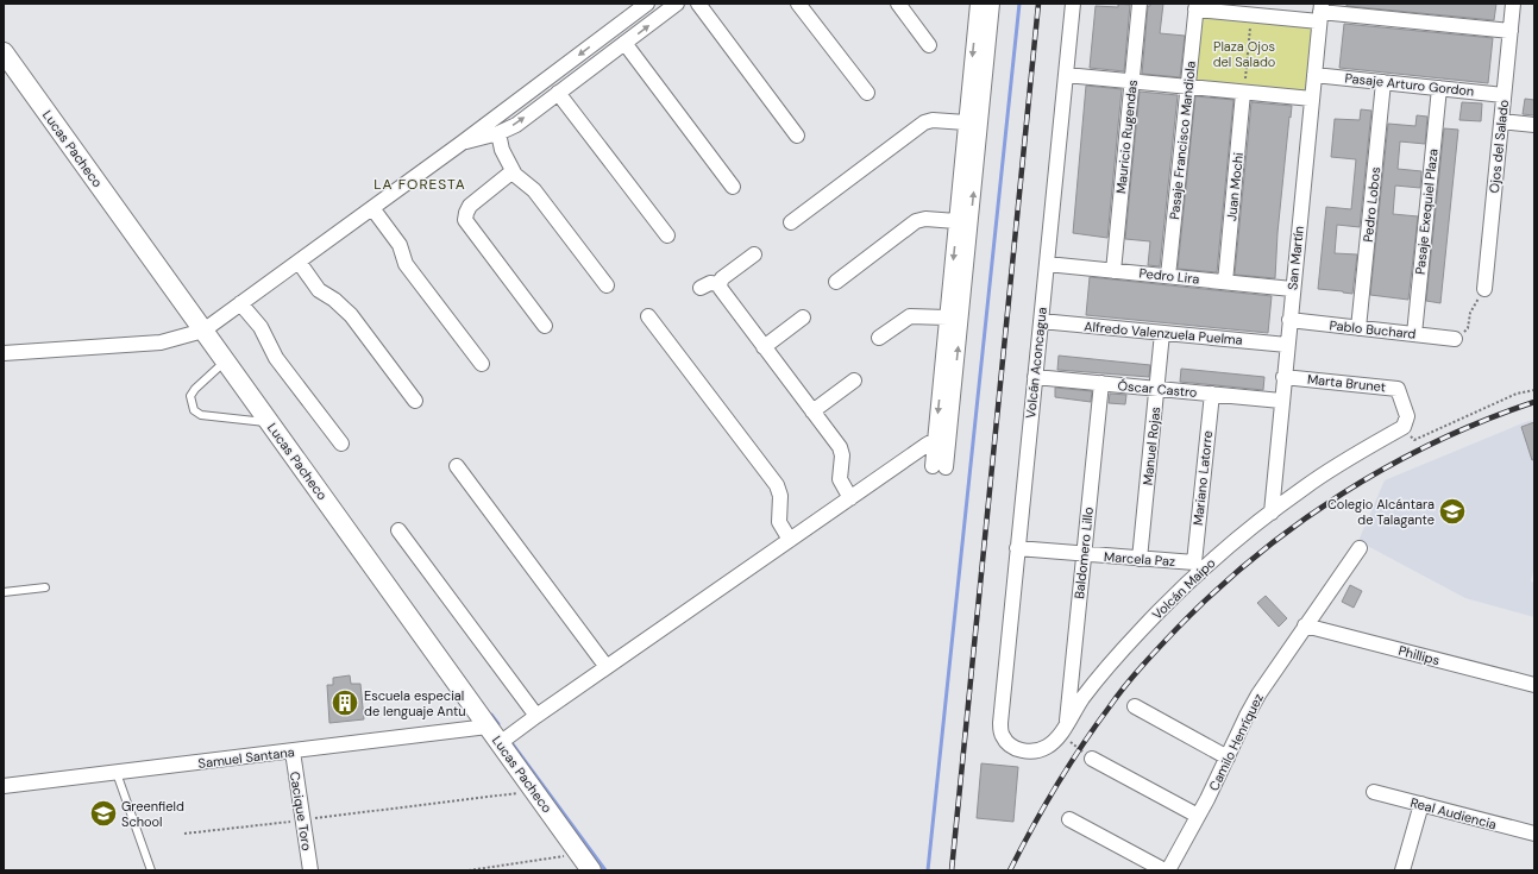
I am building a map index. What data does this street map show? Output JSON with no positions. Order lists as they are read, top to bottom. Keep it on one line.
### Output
{"streets":{"main road":["Lucas Pacheco"],"street":["Pasaje Arturo Gordon","Mauricio Rugendas","Pasaje Francisco Mandiola","Ojos del Salado","Juan Mochi","Pedro Lobos","Pasaje Exequiel Plaza","San Martín","Pedro Lira","Pablo Buchard","Alfredo Valenzuela Puelma","Volcán Aconcagua","Marta Brunet","Óscar Castro","Manuel Rojas","Mariano Latorre","Baldomero Lillo","Marcela Paz","Volcán Maipo","Phillips","Camilo Henríquez","Samuel Santana","Cacique Toro","Real Audiencia"]},"crossings":[["Pasaje Arturo Gordon","Ojos del Salado"],["Pasaje Arturo Gordon","Pedro Lobos"],["Pasaje Arturo Gordon","Pasaje Exequiel Plaza"],["Pasaje Arturo Gordon","San Martín"],["Mauricio Rugendas","Pedro Lira"],["Pasaje Francisco Mandiola","Pedro Lira"],["Lucas Pacheco","Samuel Santana"],["Juan Mochi","Pedro Lira"],["Pedro Lobos","Pablo Buchard"],["Pasaje Exequiel Plaza","Pablo Buchard"],["San Martín","Pedro Lira"],["San Martín","Pablo Buchard"],["San Martín","Alfredo Valenzuela Puelma"],["San Martín","Marta Brunet"],["San Martín","Óscar Castro"],["San Martín","Volcán Maipo"],["Pedro Lira","Volcán Aconcagua"],["Alfredo Valenzuela Puelma","Volcán Aconcagua"],["Alfredo Valenzuela Puelma","Manuel Rojas"],["Volcán Aconcagua","Óscar Castro"],["Volcán Aconcagua","Marcela Paz"],["Volcán Aconcagua","Volcán Maipo"],["Marta Brunet","Volcán Maipo"],["Óscar Castro","Manuel Rojas"],["Óscar Castro","Mariano Latorre"],["Óscar Castro","Baldomero Lillo"],["Manuel Rojas","Marcela Paz"],["Mariano Latorre","Marcela Paz"],["Mariano Latorre","Volcán Maipo"],["Baldomero Lillo","Marcela Paz"],["Baldomero Lillo","Volcán Maipo"],["Marcela Paz","Volcán Maipo"],["Phillips","Camilo Henríquez"],["Samuel Santana","Cacique Toro"]],"districts":["LA FORESTA"],"parks":["Plaza Ojos del Salado"],"places":{"school or university":["Colegio Alcántara de Talagante","Greenfield School"],"building":["Escuela especial de lenguaje Antu"]}}
